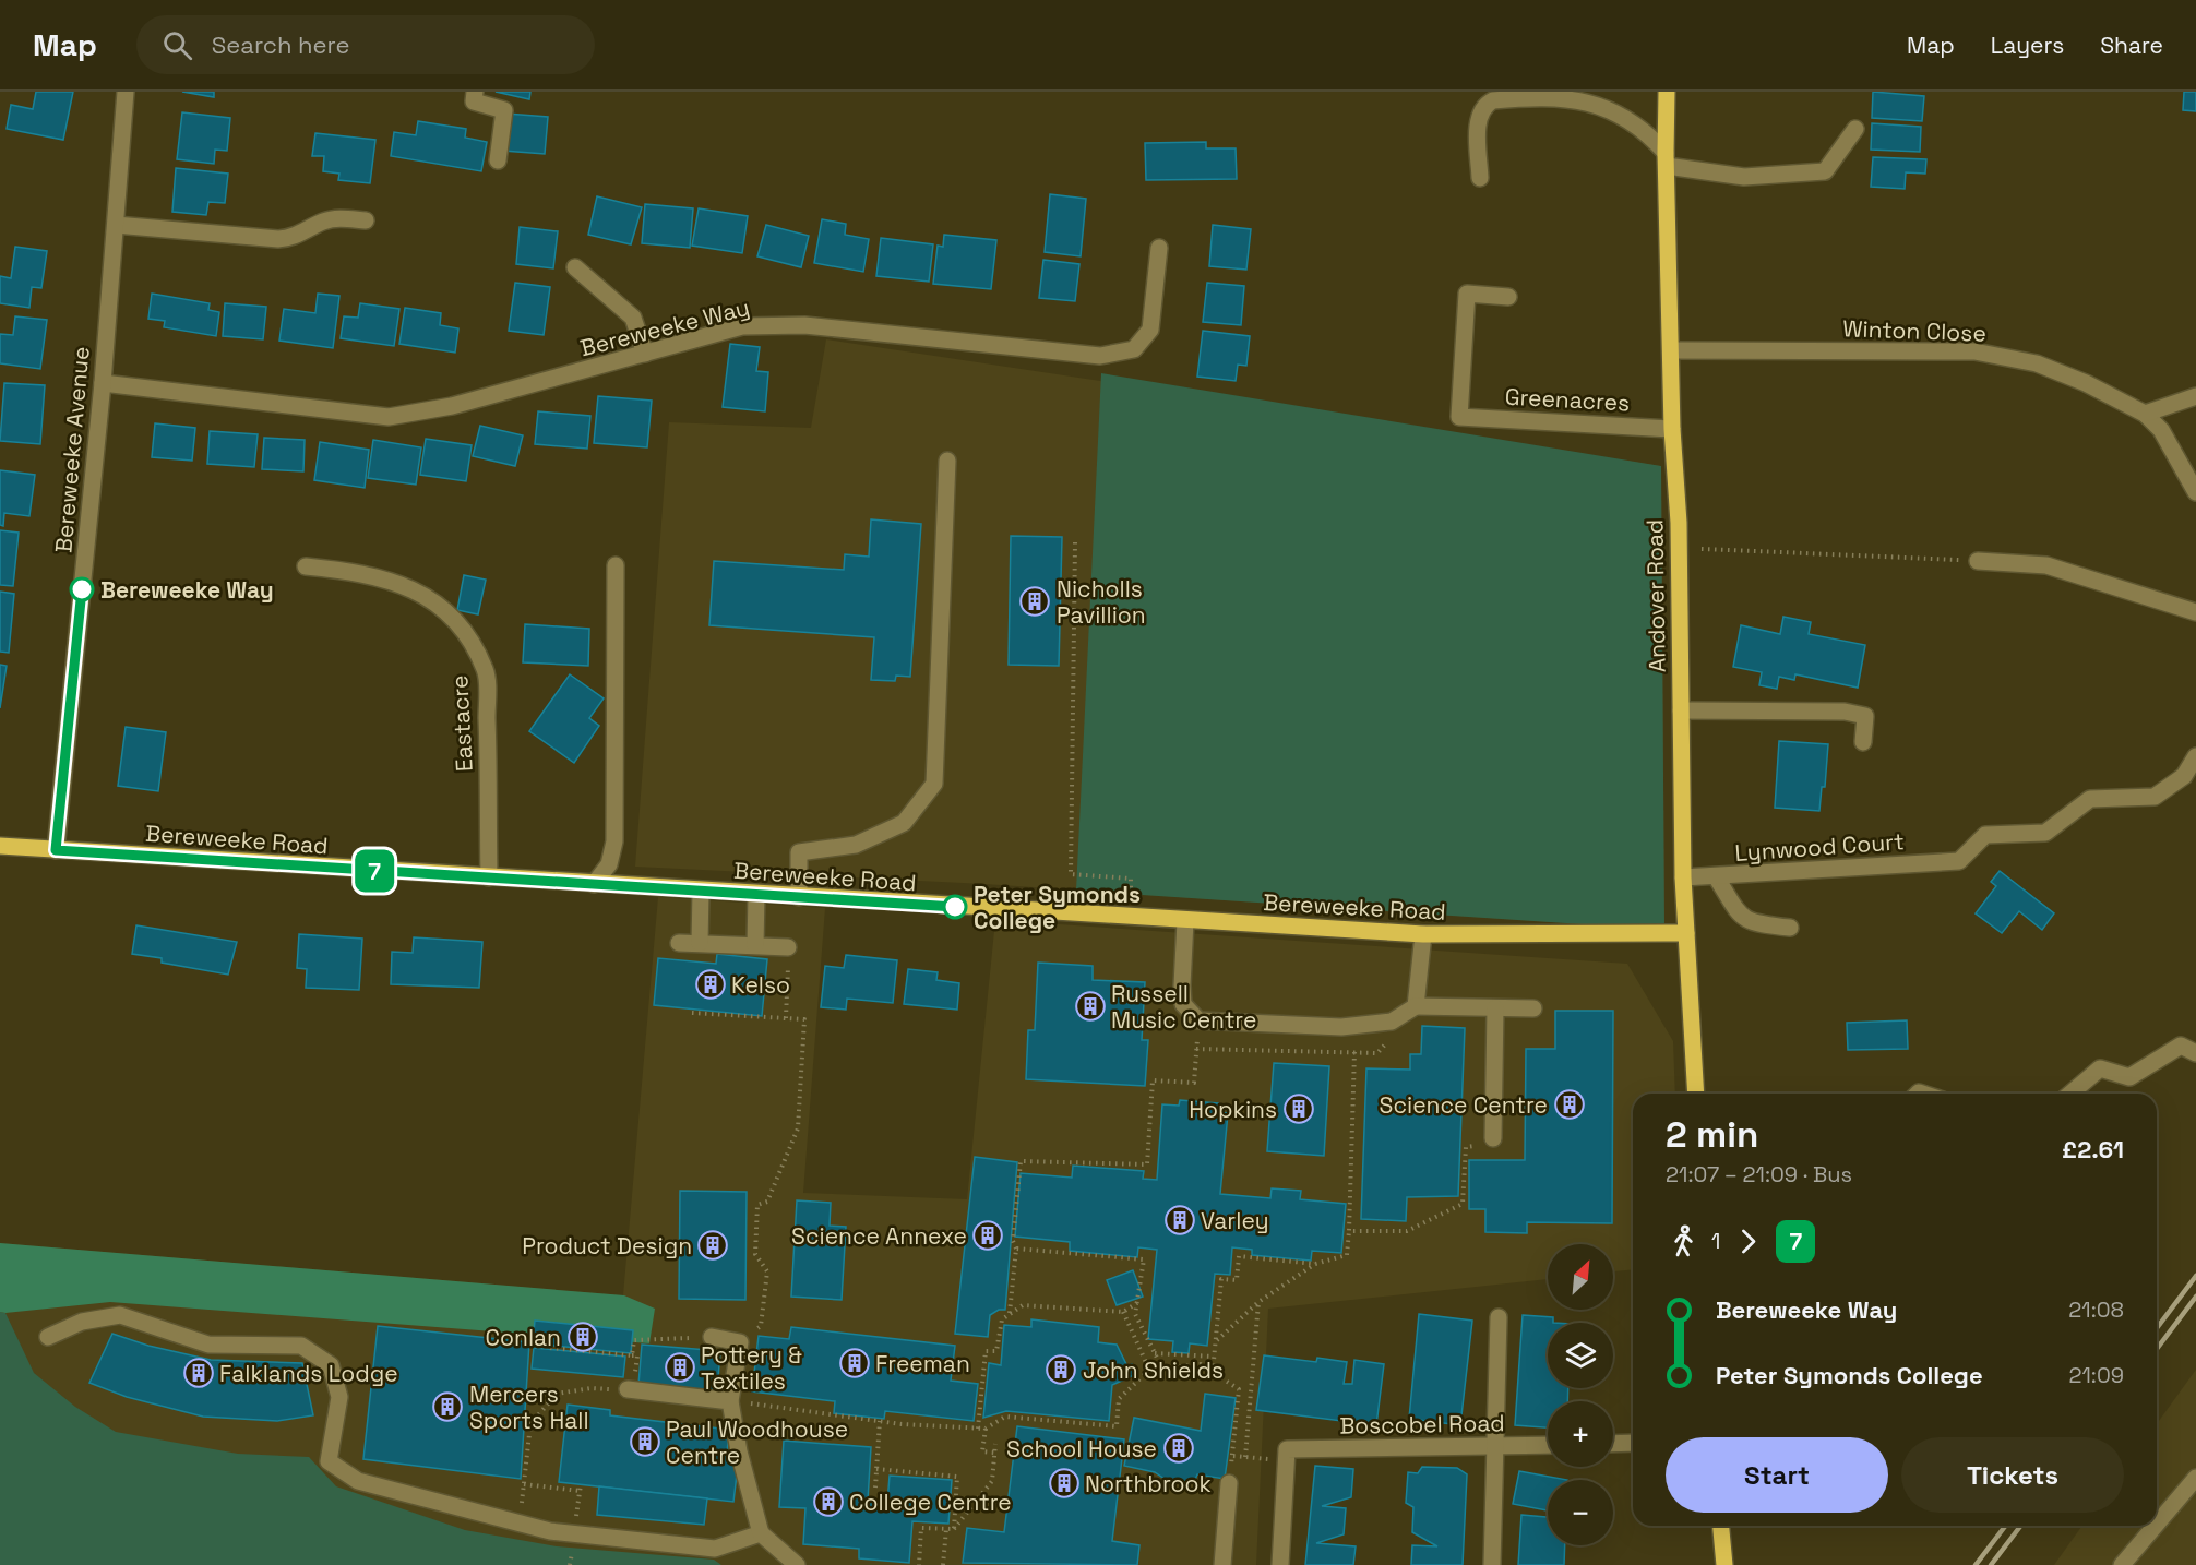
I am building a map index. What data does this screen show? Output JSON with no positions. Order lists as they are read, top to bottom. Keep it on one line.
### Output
{"streets":{"main road":["Andover Road","Bereweeke Road"],"street":["Bereweeke Way","Winton Close","Greenacres","Bereweeke Avenue","Eastacre","Lynwood Court","Boscobel Road"]},"crossings":[["Bereweeke Way","Bereweeke Avenue"],["Winton Close","Andover Road"],["Greenacres","Andover Road"],["Bereweeke Avenue","Bereweeke Road"],["Andover Road","Bereweeke Road"],["Andover Road","Lynwood Court"],["Eastacre","Bereweeke Road"]],"places":{"other":["Bereweeke Way","Peter Symonds College"],"building":["Nicholls Pavillion","Kelso","Russell Music Centre","Science Centre","Hopkins","Varley","Science Annexe","Product Design","Conlan","Freeman","Pottery & Textiles","John Shields","Falklands Lodge","Mercers Sports Hall","Paul Woodhouse Centre","School House","Northbrook","College Centre"]},"lines":["bus line 7"],"north":"top right","page":{"header":"Map","search":"Search here","nav":["Map","Layers","Share"],"on_map":"7","heading":["2 min","21:07 – 21:09 · Bus","£2.61"],"legs":["1","7"],"map_buttons":["+","−"],"list":[{"name":"Bereweeke Way","value":"21:08"},{"name":"Peter Symonds College","value":"21:09"}],"buttons":["Start","Tickets"]}}
